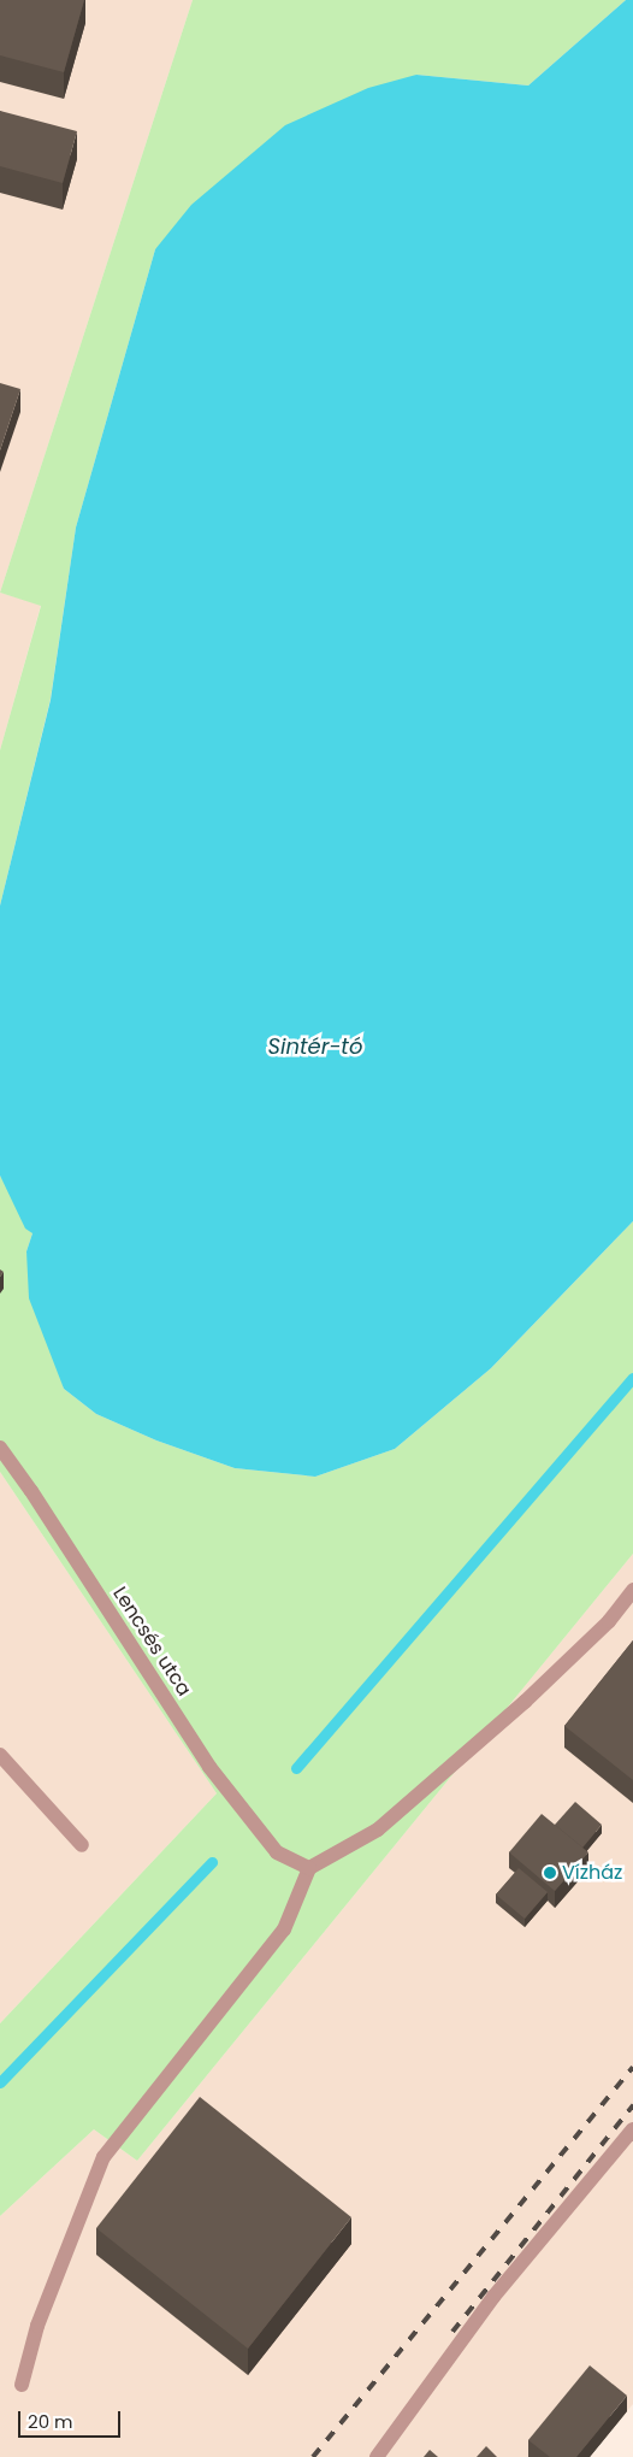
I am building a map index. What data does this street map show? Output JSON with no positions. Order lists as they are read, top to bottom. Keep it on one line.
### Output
{"streets":{"street":["Lencsés utca"]},"water":["Sintér-tó"],"places":["Vízház"],"scale_bar":"20 m"}
